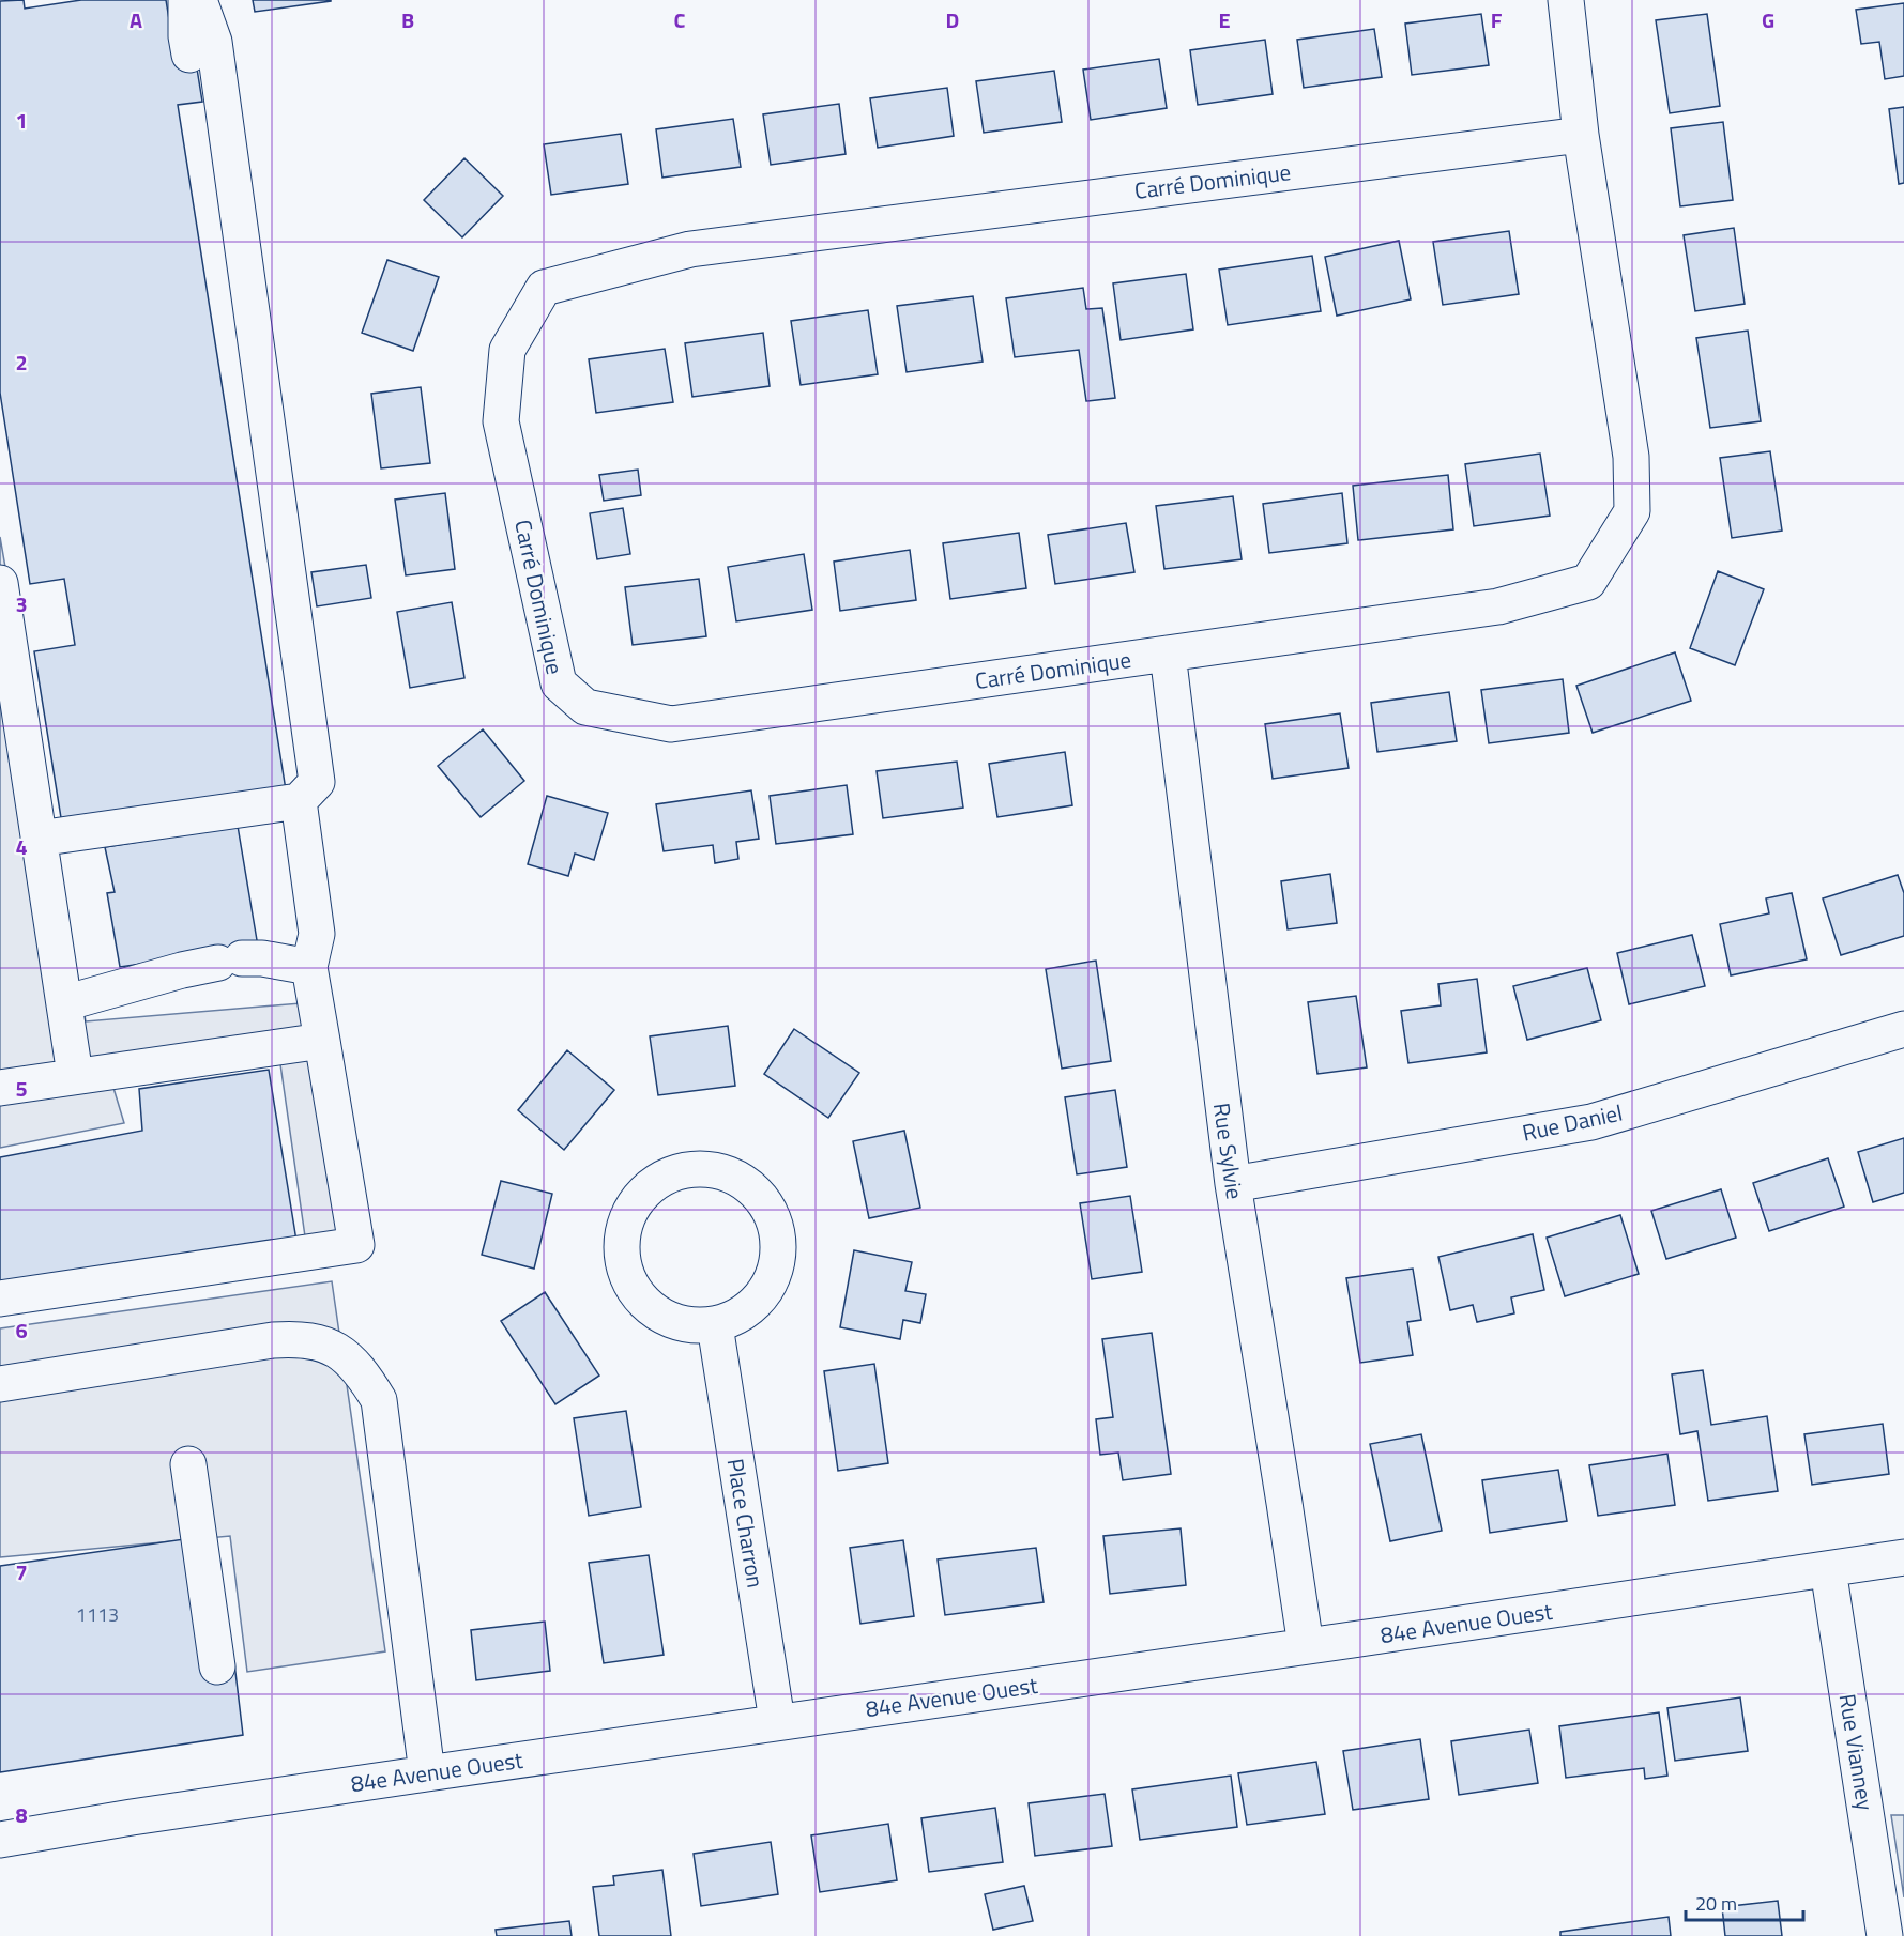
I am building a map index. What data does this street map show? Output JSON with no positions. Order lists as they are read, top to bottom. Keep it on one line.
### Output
{"streets":{"street":["Carré Dominique","Rue Daniel","Rue Sylvie","Place Charron","84e Avenue Ouest","Rue Vianney"]},"crossings":[["Carré Dominique","Rue Sylvie"],["Rue Daniel","Rue Sylvie"],["Rue Sylvie","84e Avenue Ouest"],["Place Charron","84e Avenue Ouest"],["84e Avenue Ouest","Rue Vianney"]],"house_numbers":["1113"],"scale_bar":"20 m","grid":{"columns":["A","B","C","D","E","F","G"],"rows":["1","2","3","4","5","6","7","8"]}}
